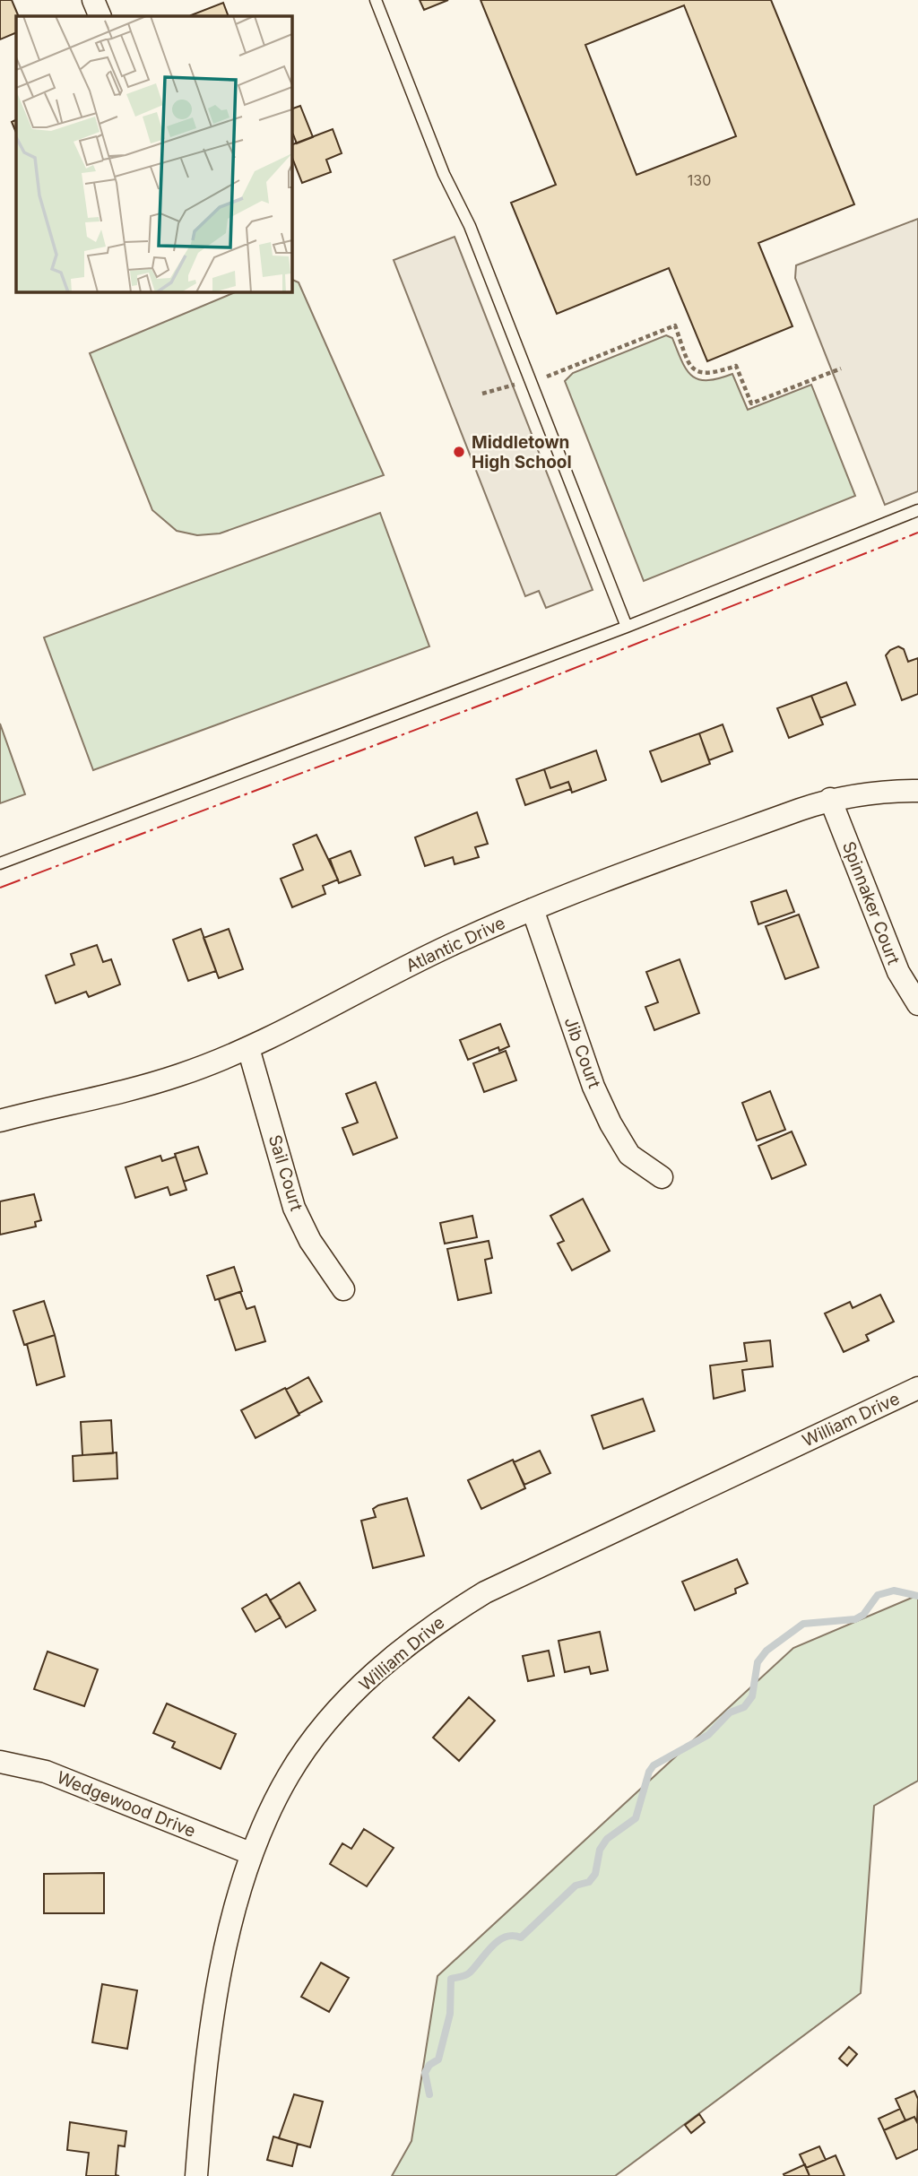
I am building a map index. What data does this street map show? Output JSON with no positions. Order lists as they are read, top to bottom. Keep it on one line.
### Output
{"streets":{"street":["Spinnaker Court","Atlantic Drive","Jib Court","Sail Court","William Drive","Wedgewood Drive"]},"crossings":[["Spinnaker Court","Atlantic Drive"],["Atlantic Drive","Jib Court"],["Atlantic Drive","Sail Court"],["William Drive","Wedgewood Drive"]],"places":["Middletown High School"],"house_numbers":["130"]}
